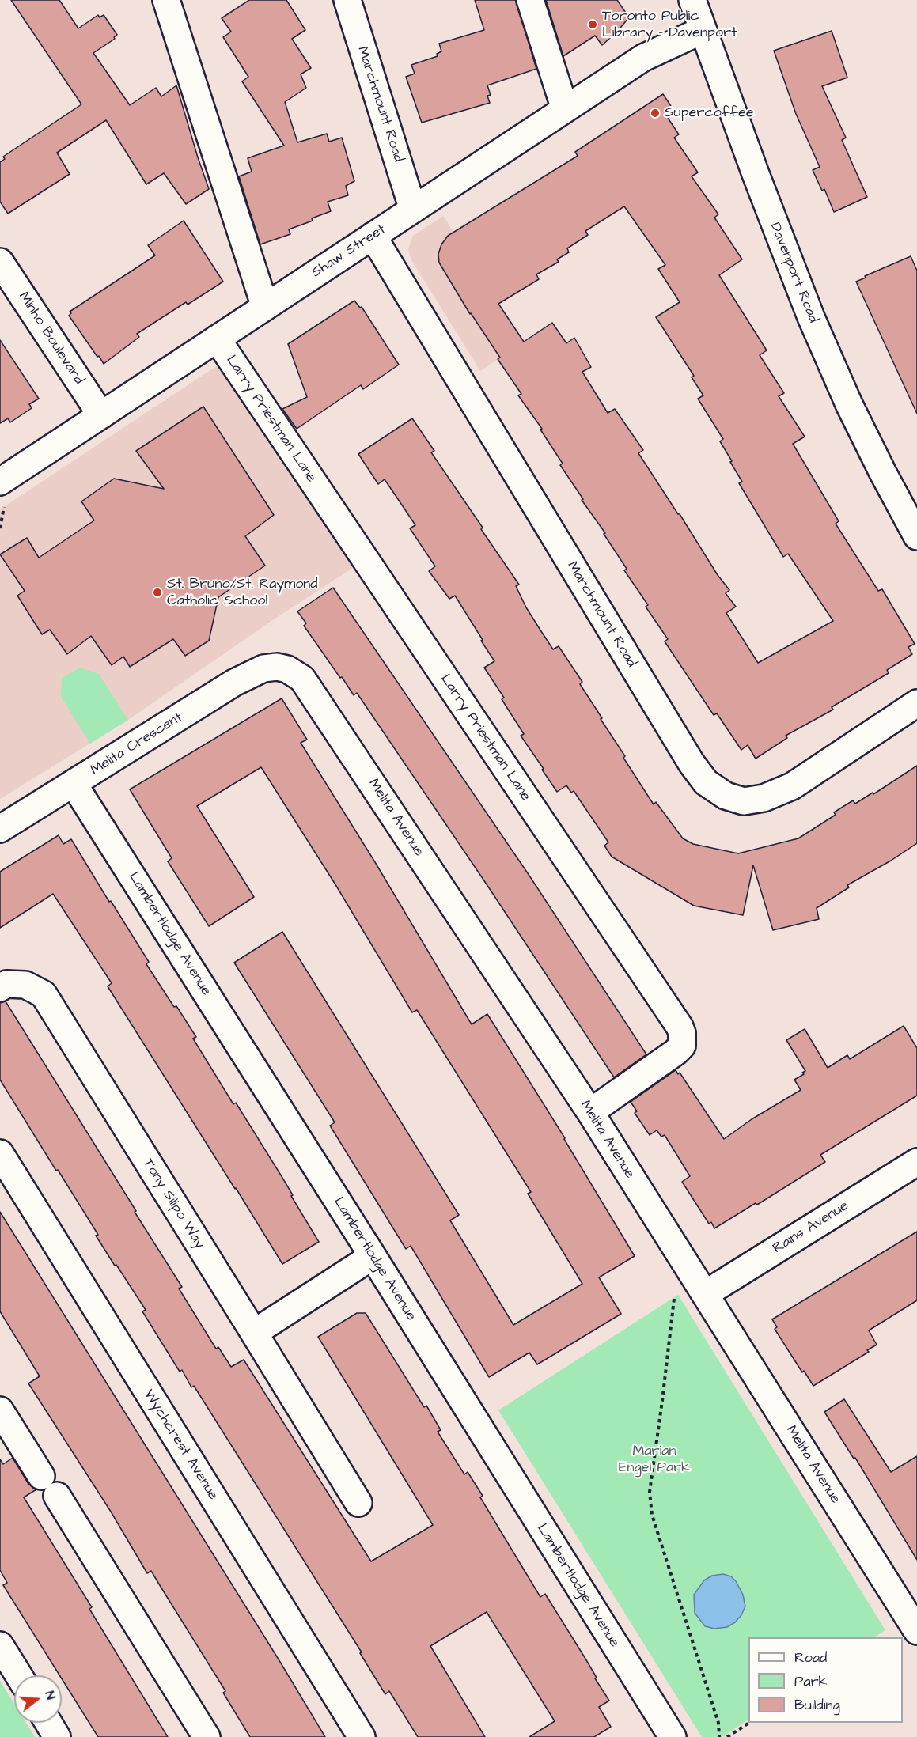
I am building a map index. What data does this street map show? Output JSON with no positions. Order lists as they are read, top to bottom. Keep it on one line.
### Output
{"streets":{"street":["Marchmount Road","Shaw Street","Davenport Road","Minho Boulevard","Larry Priestman Lane","Melita Crescent","Melita Avenue","Lambertlodge Avenue","Tony Silipo Way","Rains Avenue","Wychcrest Avenue"]},"crossings":[["Marchmount Road","Shaw Street"],["Shaw Street","Davenport Road"],["Shaw Street","Minho Boulevard"],["Shaw Street","Larry Priestman Lane"],["Larry Priestman Lane","Melita Avenue"],["Melita Crescent","Melita Avenue"],["Melita Crescent","Lambertlodge Avenue"],["Melita Avenue","Rains Avenue"]],"parks":["Marian Engel Park"],"places":["Toronto Public Library - Davenport","Supercoffee","St. Bruno/St. Raymond Catholic School"],"legend":["Road","Park","Building"],"north":"right"}
